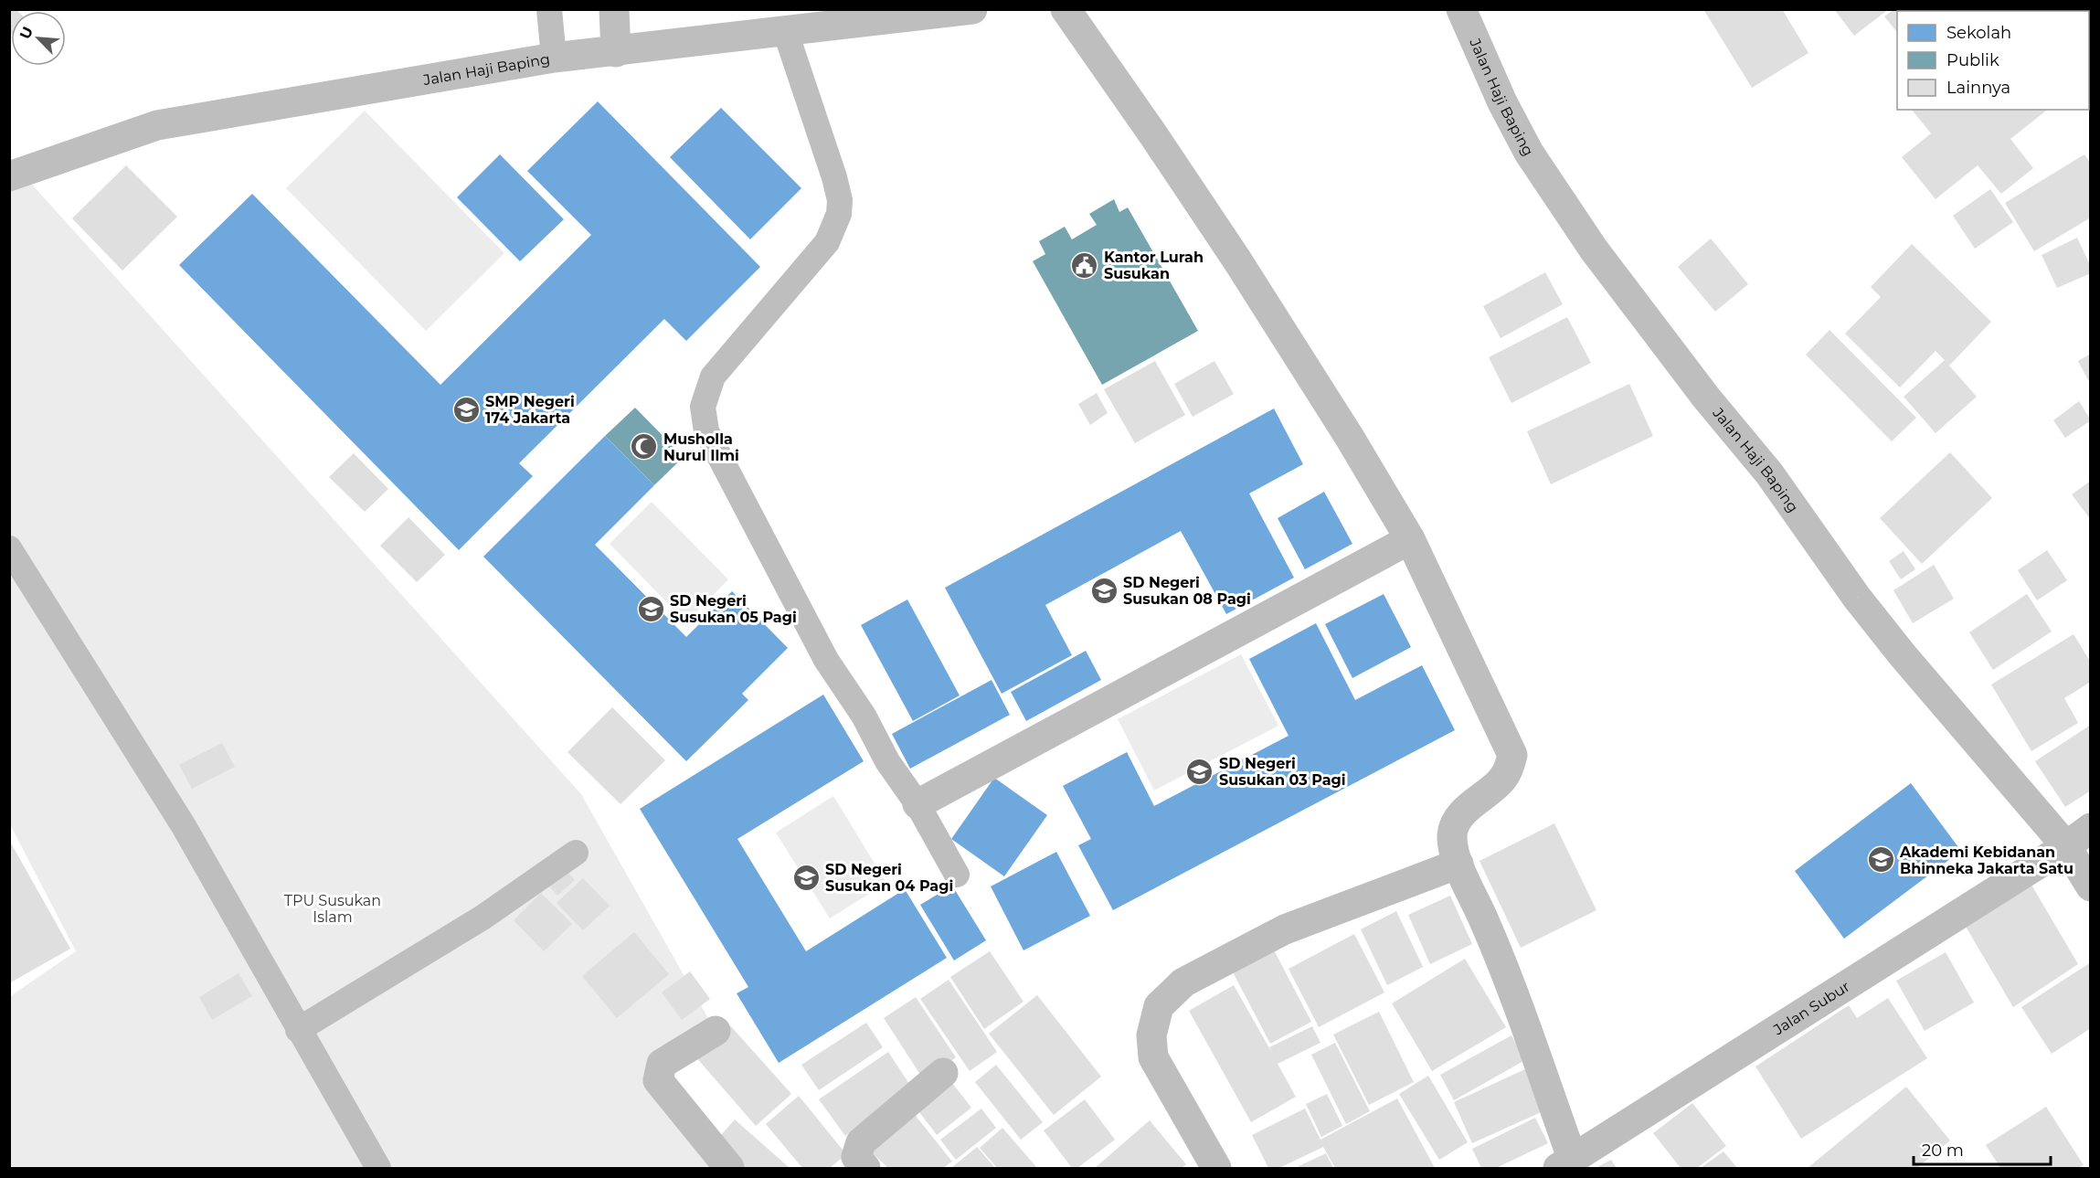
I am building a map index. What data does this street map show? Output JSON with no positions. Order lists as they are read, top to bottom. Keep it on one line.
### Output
{"streets":{"street":["Jalan Haji Baping","Jalan Subur"]},"crossings":[["Jalan Haji Baping","Jalan Subur"]],"parks":["TPU Susukan Islam"],"places":{"public building":["Kantor Lurah Susukan"],"school or university":["SMP Negeri 174 Jakarta","SD Negeri Susukan 08 Pagi","SD Negeri Susukan 05 Pagi","SD Negeri Susukan 03 Pagi","Akademi Kebidanan Bhinneka Jakarta Satu","SD Negeri Susukan 04 Pagi"],"mosque":["Musholla Nurul Ilmi"]},"legend":["Sekolah","Publik","Lainnya"],"scale_bar":"20 m","north":"top left"}
